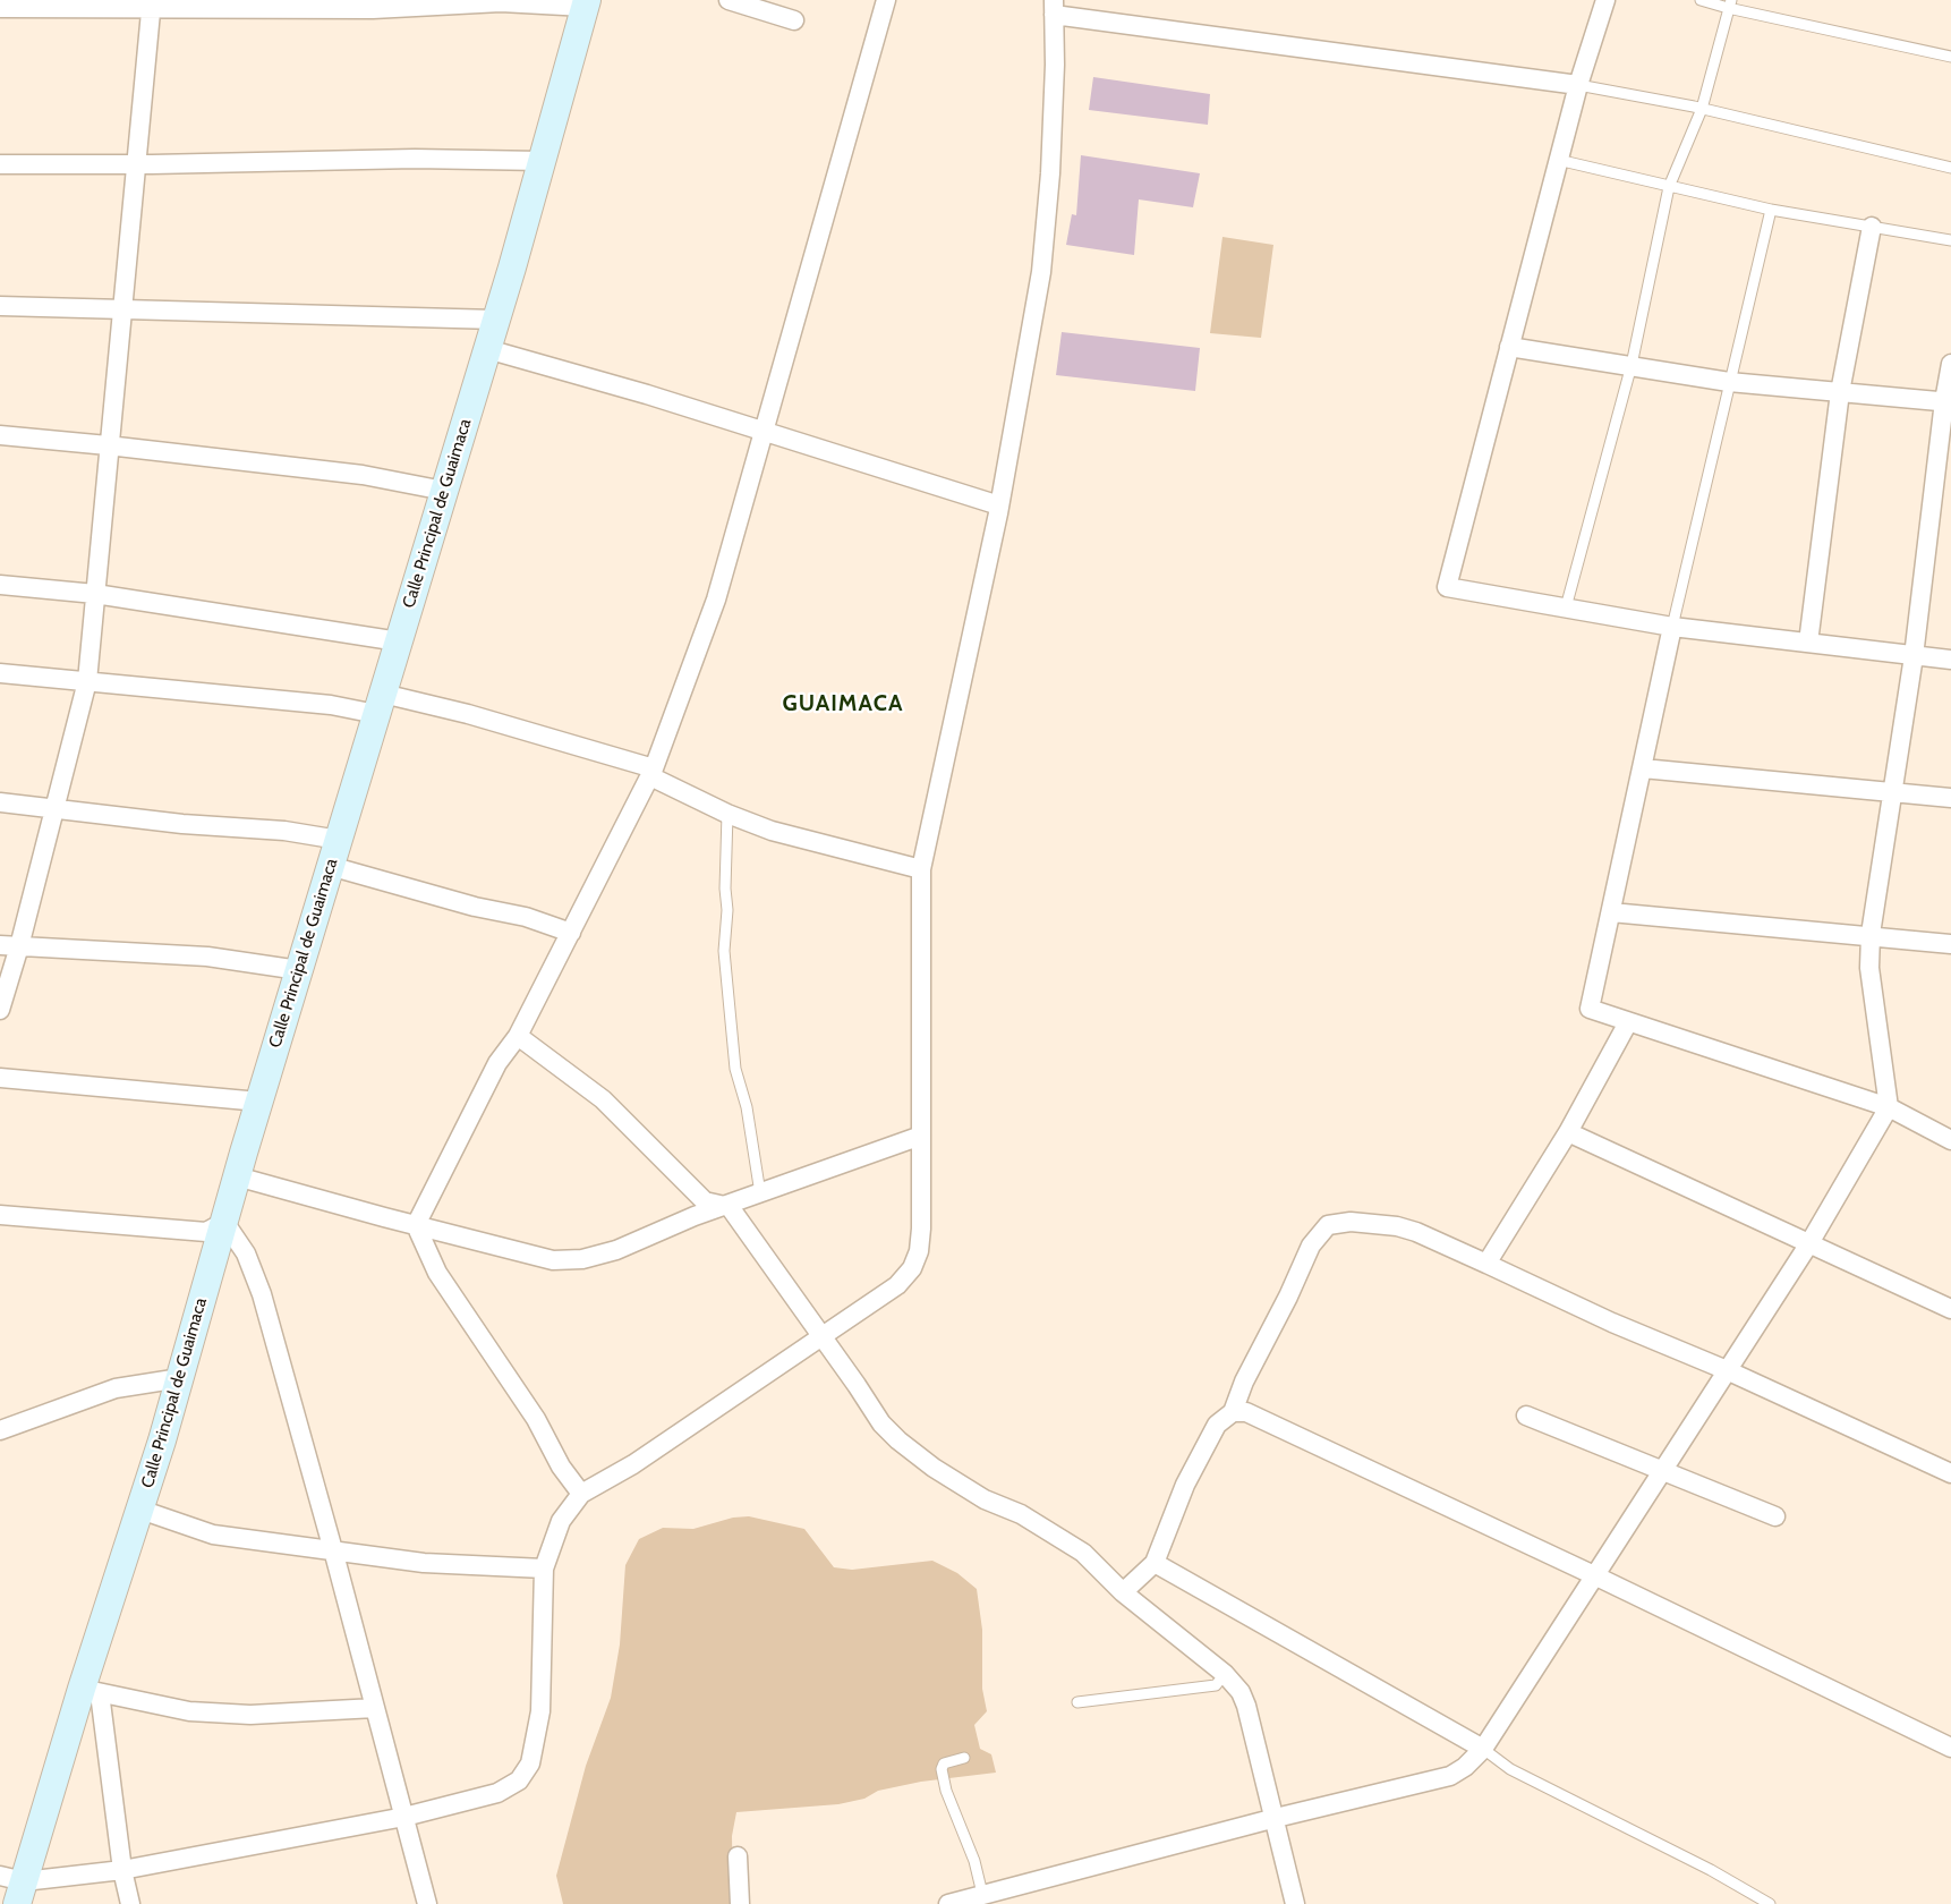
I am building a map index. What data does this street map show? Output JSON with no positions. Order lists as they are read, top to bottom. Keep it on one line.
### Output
{"streets":{"main road":["Calle Principal de Guaimaca"]},"districts":["GUAIMACA"]}
